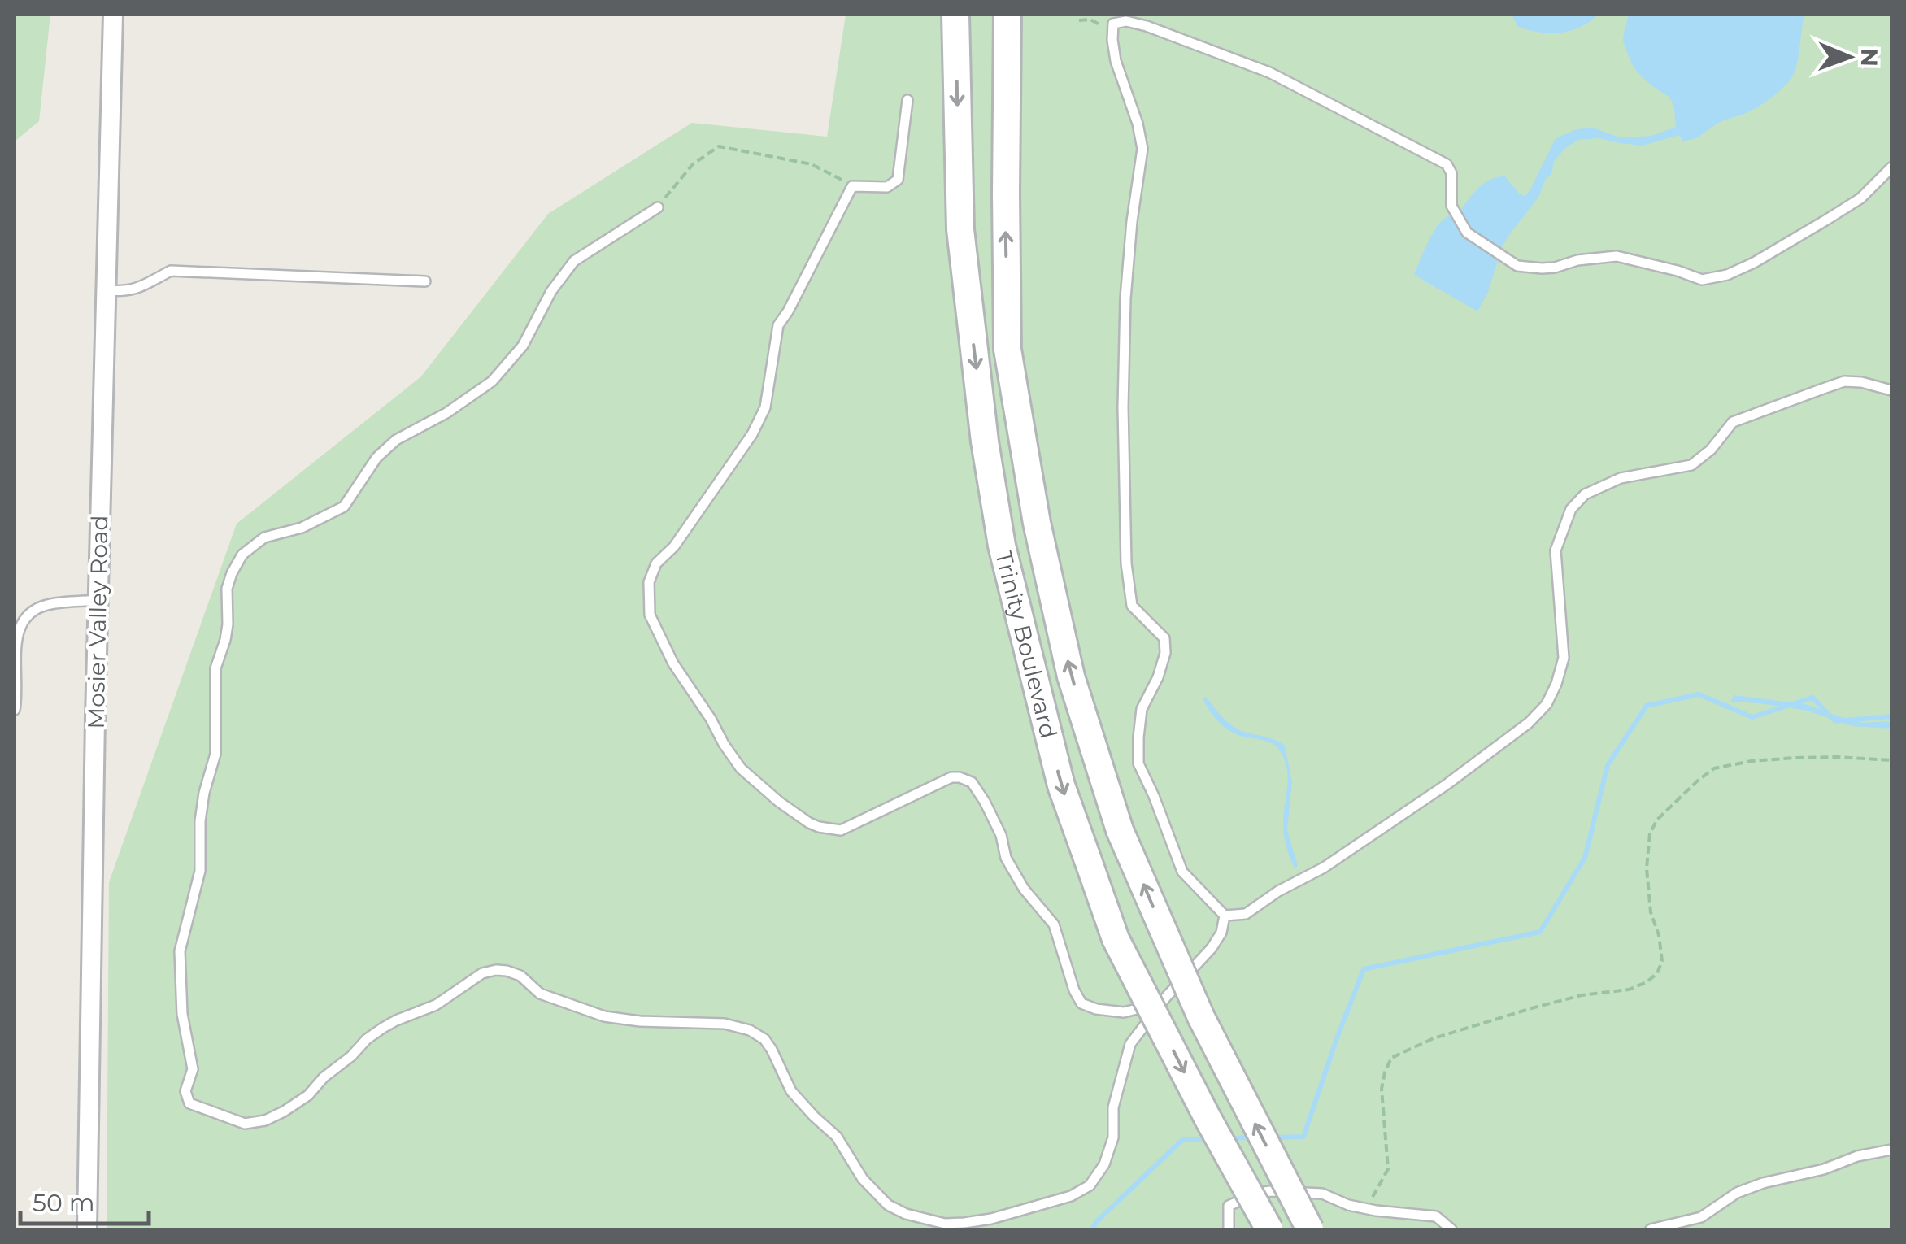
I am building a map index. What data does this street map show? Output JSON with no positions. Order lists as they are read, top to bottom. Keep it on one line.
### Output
{"streets":{"main road":["Trinity Boulevard"],"street":["Mosier Valley Road"]},"scale_bar":"50 m","north":"right"}
